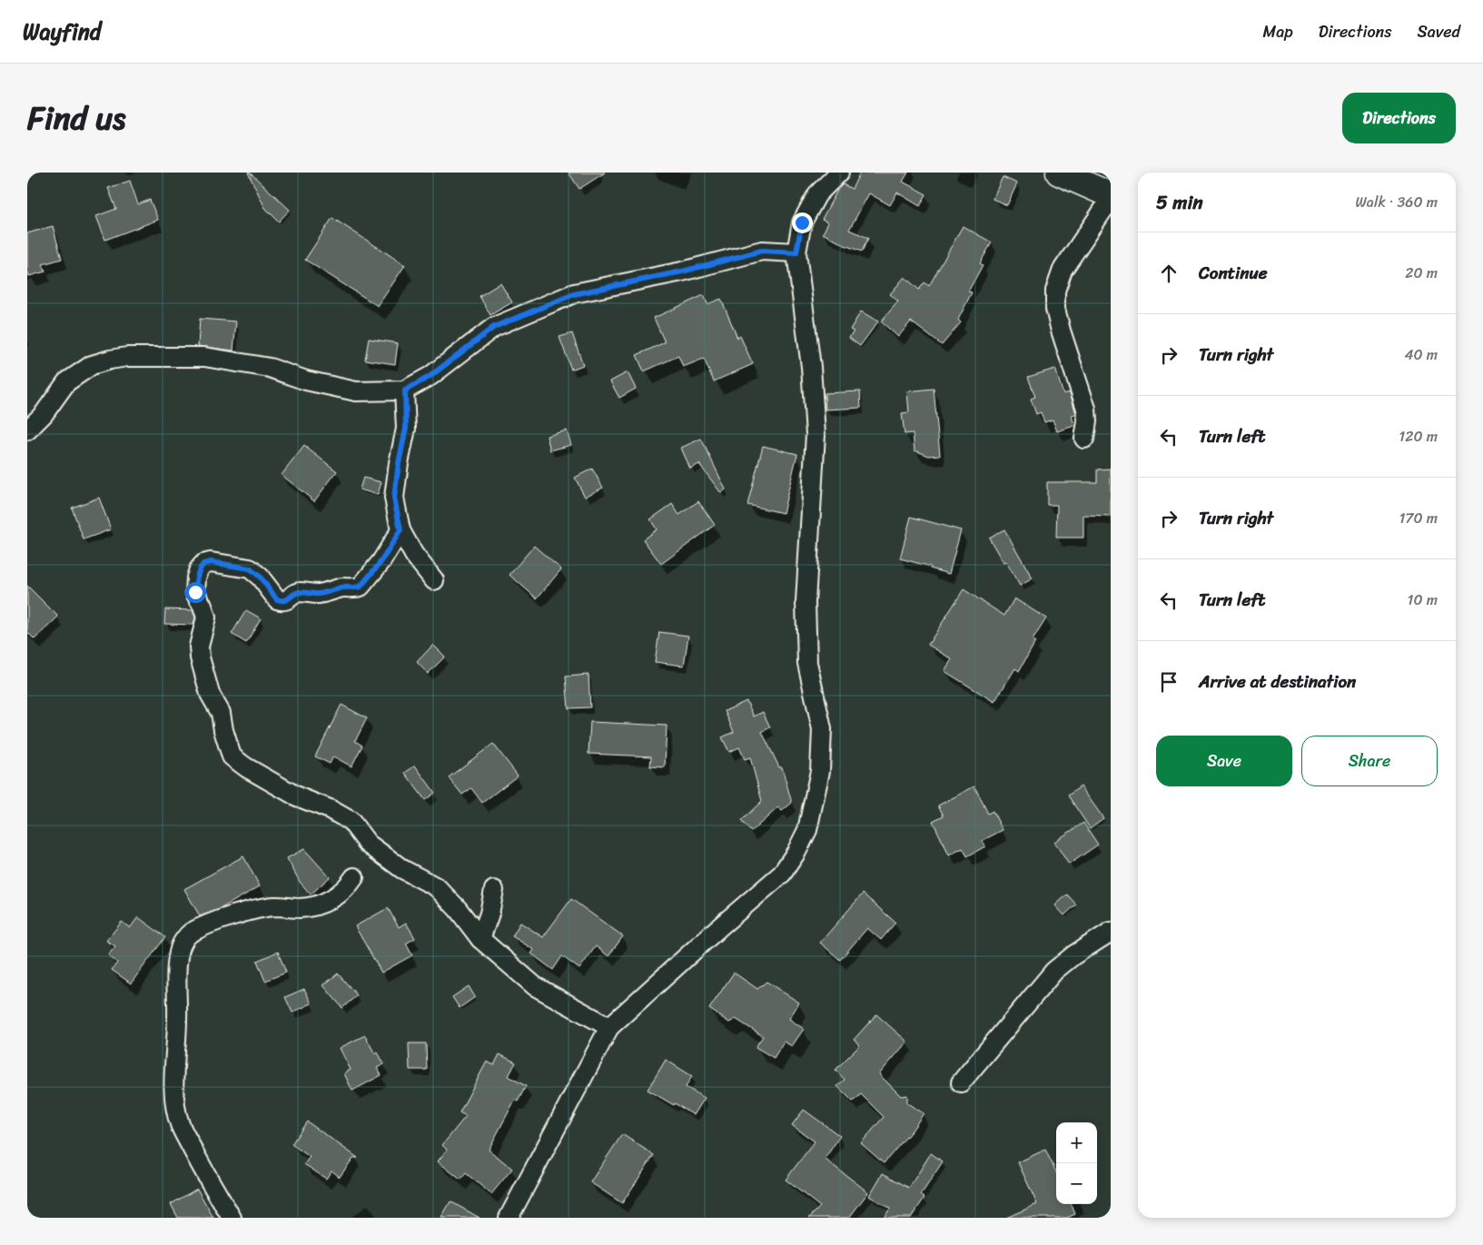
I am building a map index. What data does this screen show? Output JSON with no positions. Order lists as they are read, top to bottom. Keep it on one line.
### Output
{"page":{"header":"Wayfind","nav":["Map","Directions","Saved"],"title":"Find us","buttons":["Directions",["Save","Share"]],"heading":["5 min","Walk · 360 m"],"list":[["Continue","20 m"],["Turn right","40 m"],["Turn left","120 m"],["Turn right","170 m"],["Turn left","10 m"],"Arrive at destination"],"map_buttons":["+","−"]}}
